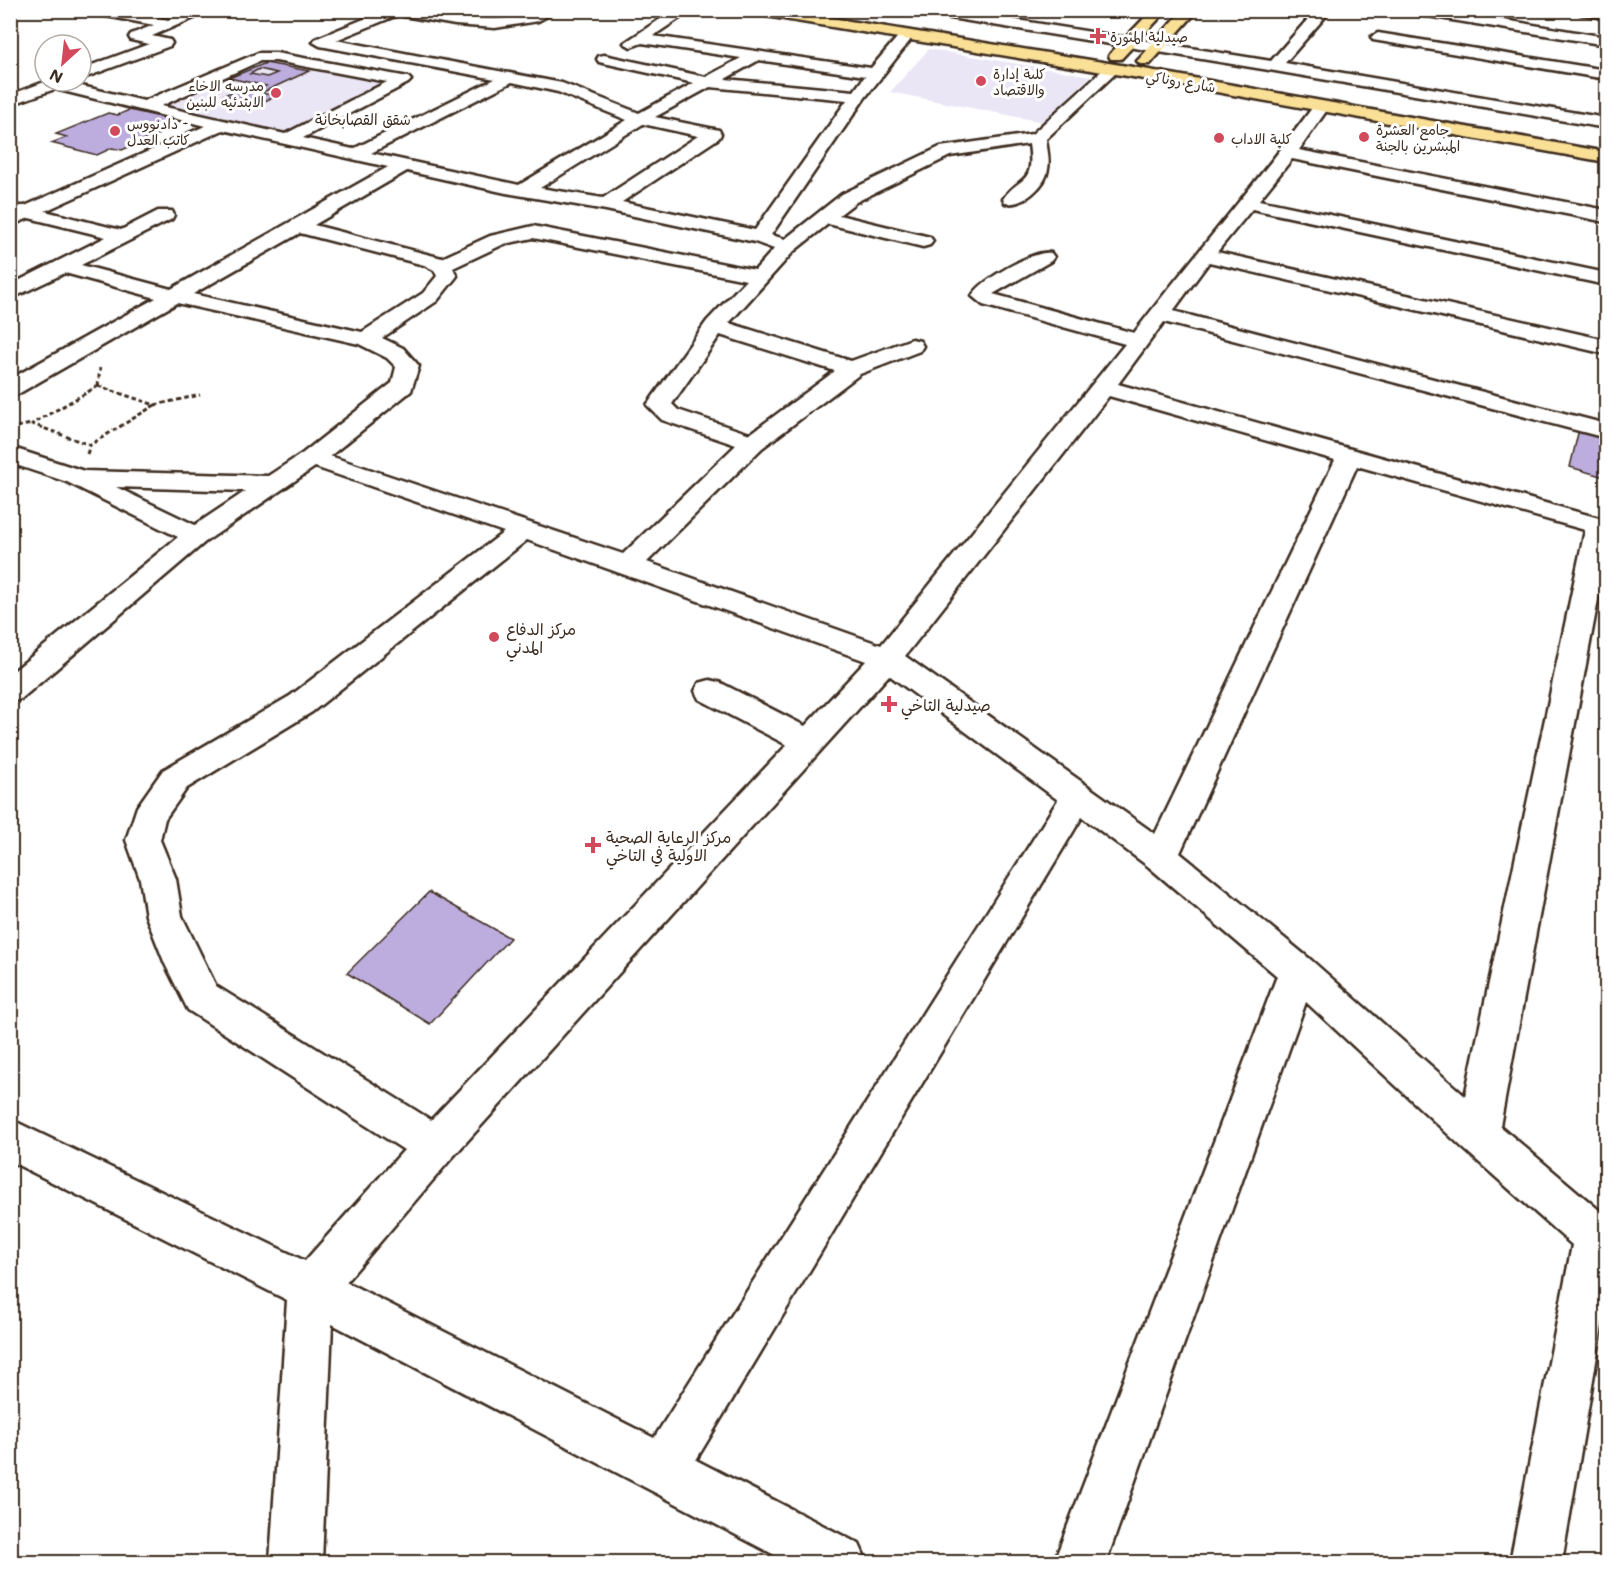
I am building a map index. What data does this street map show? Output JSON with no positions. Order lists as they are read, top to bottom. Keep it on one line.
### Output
{"streets":{"main road":["شارع روناكي"]},"districts":["شقق القصابخانة"],"places":{"health":["صيدلية المنورة","صيدلية التاخي","مركز الرعاية الصحية الاولية في التاخي"],"other":["كلية إدارة والاقتصاد","مدرسه الاخاء الابتدئيه للبنين","دادنووس - کاتب العدل","جامع العشرة المبشرين بالجنة","كلية الاداب","مركز الدفاع المدني"]},"north":"bottom left"}
